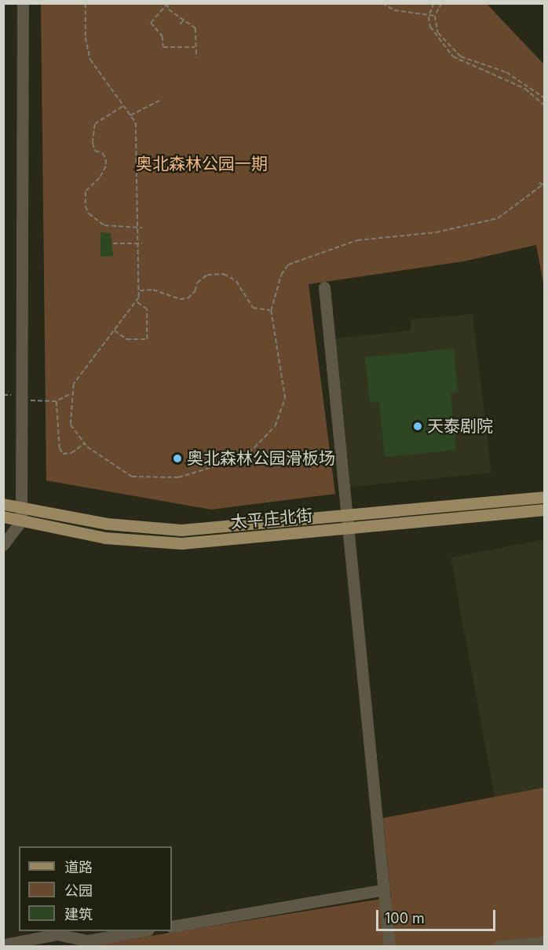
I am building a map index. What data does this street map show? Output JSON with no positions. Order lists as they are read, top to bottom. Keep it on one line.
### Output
{"streets":{"main road":["太平庄北街"]},"parks":["奥北森林公园一期"],"places":["天泰剧院","奥北森林公园滑板场"],"legend":["道路","公园","建筑"],"scale_bar":"100 m"}
